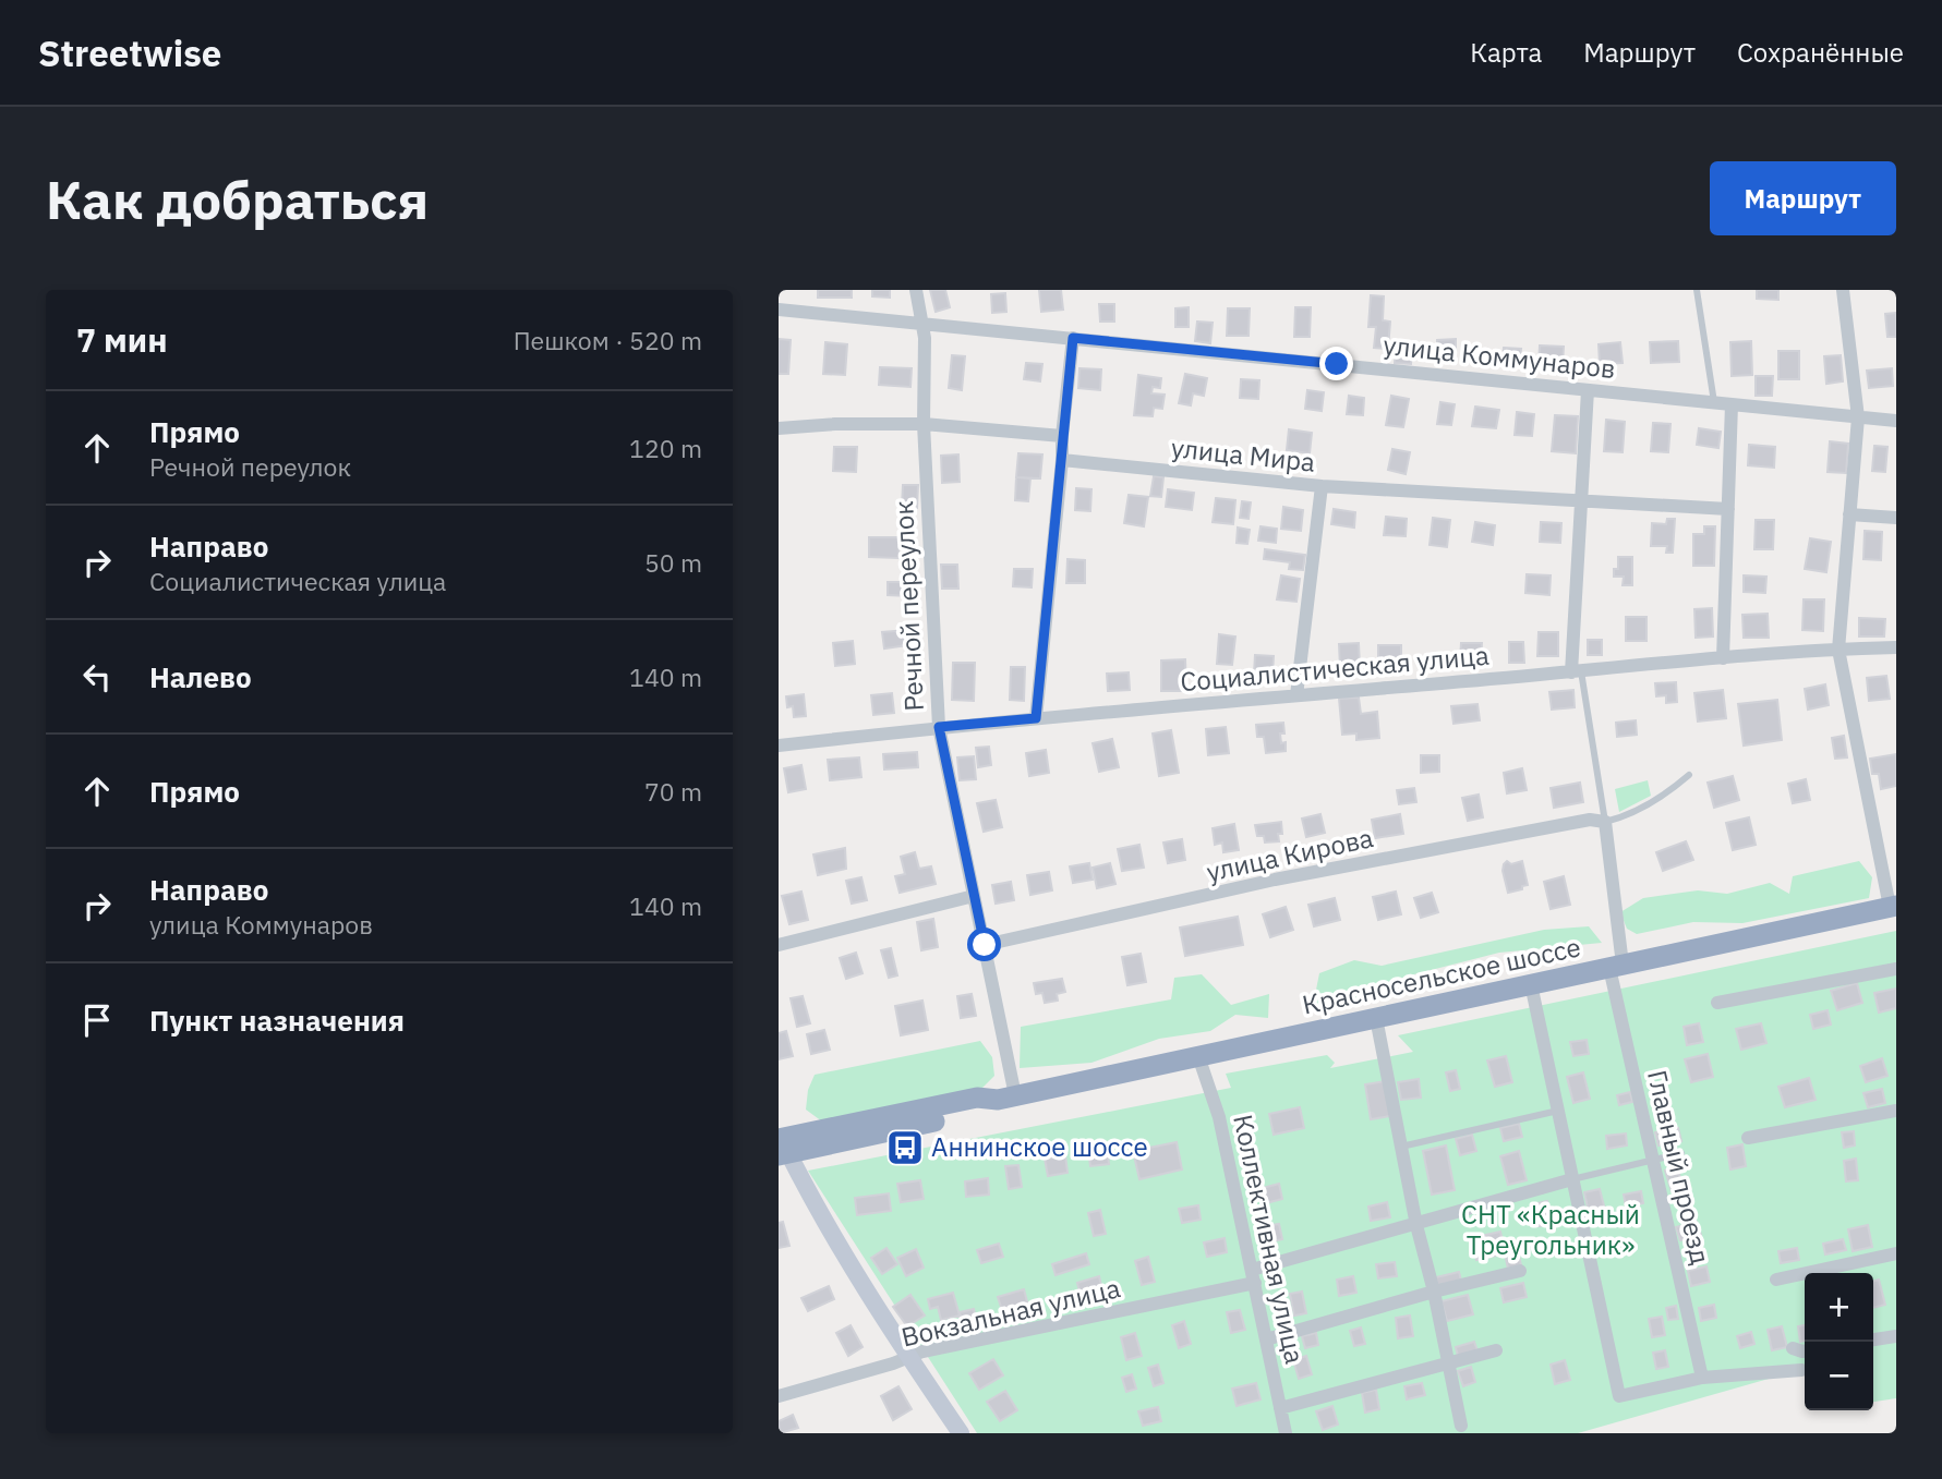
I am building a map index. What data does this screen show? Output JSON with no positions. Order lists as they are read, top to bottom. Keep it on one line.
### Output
{"streets":{"highway":["Красносельское шоссе"],"street":["улица Коммунаров","улица Мира","Речной переулок","Социалистическая улица","улица Кирова","Главный проезд","Коллективная улица","Вокзальная улица"]},"crossings":[["улица Коммунаров","Речной переулок"],["Речной переулок","Социалистическая улица"],["Речной переулок","улица Кирова"],["Речной переулок","Красносельское шоссе"],["улица Кирова","Главный проезд"],["Красносельское шоссе","Главный проезд"],["Красносельское шоссе","Коллективная улица"],["Коллективная улица","Вокзальная улица"]],"parks":["СНТ «Красный Треугольник»"],"places":{"bus stop":["Аннинское шоссе"]},"page":{"header":"Streetwise","nav":["Карта","Маршрут","Сохранённые"],"buttons":"Маршрут","title":"Как добраться","heading":["7 мин","Пешком · 520 m"],"list":[["Прямо","Речной переулок","120 m"],["Направо","Социалистическая улица","50 m"],["Налево","140 m"],["Прямо","70 m"],["Направо","улица Коммунаров","140 m"],"Пункт назначения"],"map_buttons":["+","−"]}}
